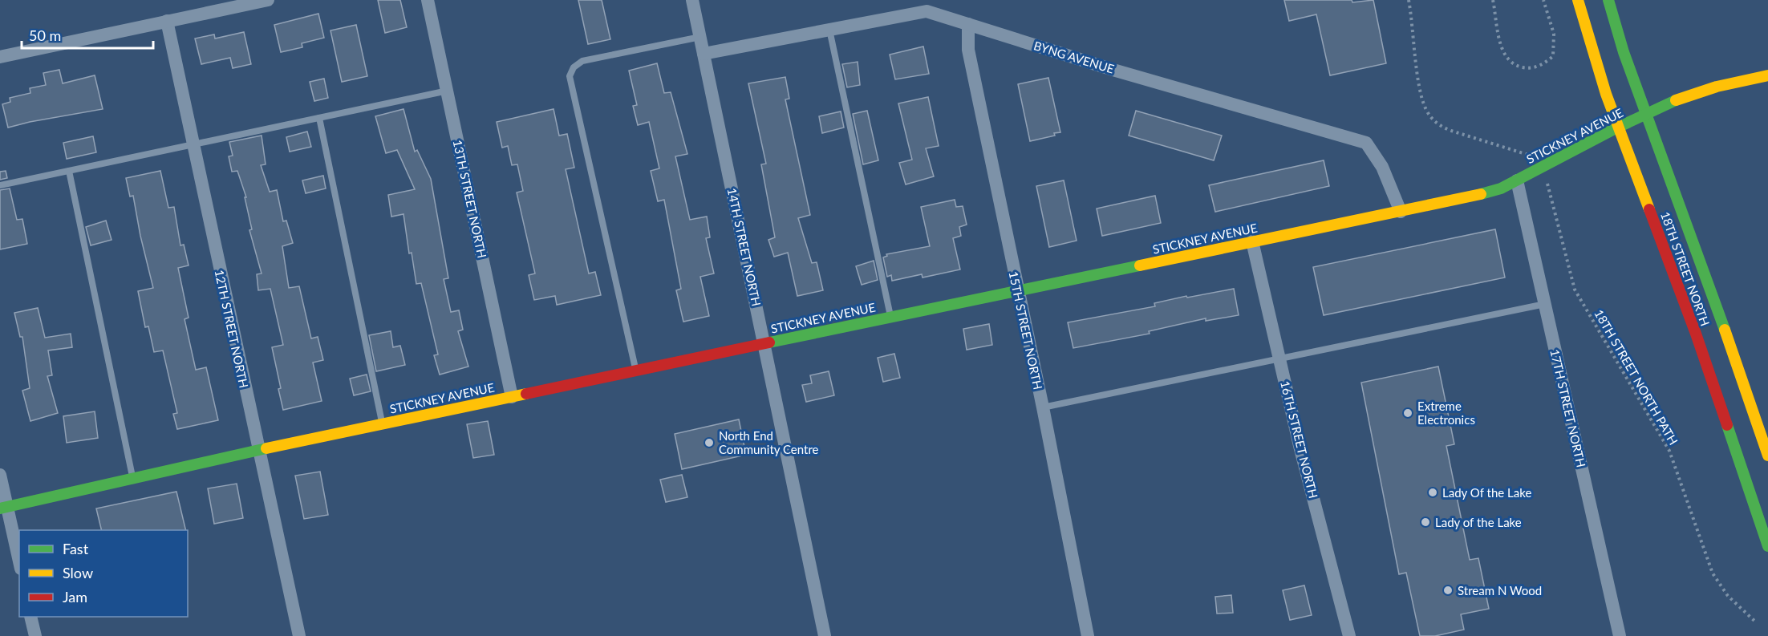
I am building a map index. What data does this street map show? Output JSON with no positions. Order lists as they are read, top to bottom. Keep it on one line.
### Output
{"streets":{"street":["BYNG AVENUE","STICKNEY AVENUE","13TH STREET NORTH","14TH STREET NORTH","18TH STREET NORTH","12TH STREET NORTH","15TH STREET NORTH","17TH STREET NORTH","16TH STREET NORTH"],"path":["18TH STREET NORTH PATH"]},"crossings":[["BYNG AVENUE","STICKNEY AVENUE"],["BYNG AVENUE","14TH STREET NORTH"],["BYNG AVENUE","15TH STREET NORTH"],["STICKNEY AVENUE","13TH STREET NORTH"],["STICKNEY AVENUE","14TH STREET NORTH"],["STICKNEY AVENUE","12TH STREET NORTH"],["STICKNEY AVENUE","15TH STREET NORTH"],["STICKNEY AVENUE","17TH STREET NORTH"],["STICKNEY AVENUE","16TH STREET NORTH"]],"places":["Extreme Electronics","North End Community Centre","Lady Of the Lake","Lady of the Lake","Stream N Wood"],"legend":["Fast","Slow","Jam"],"scale_bar":"50 m"}
